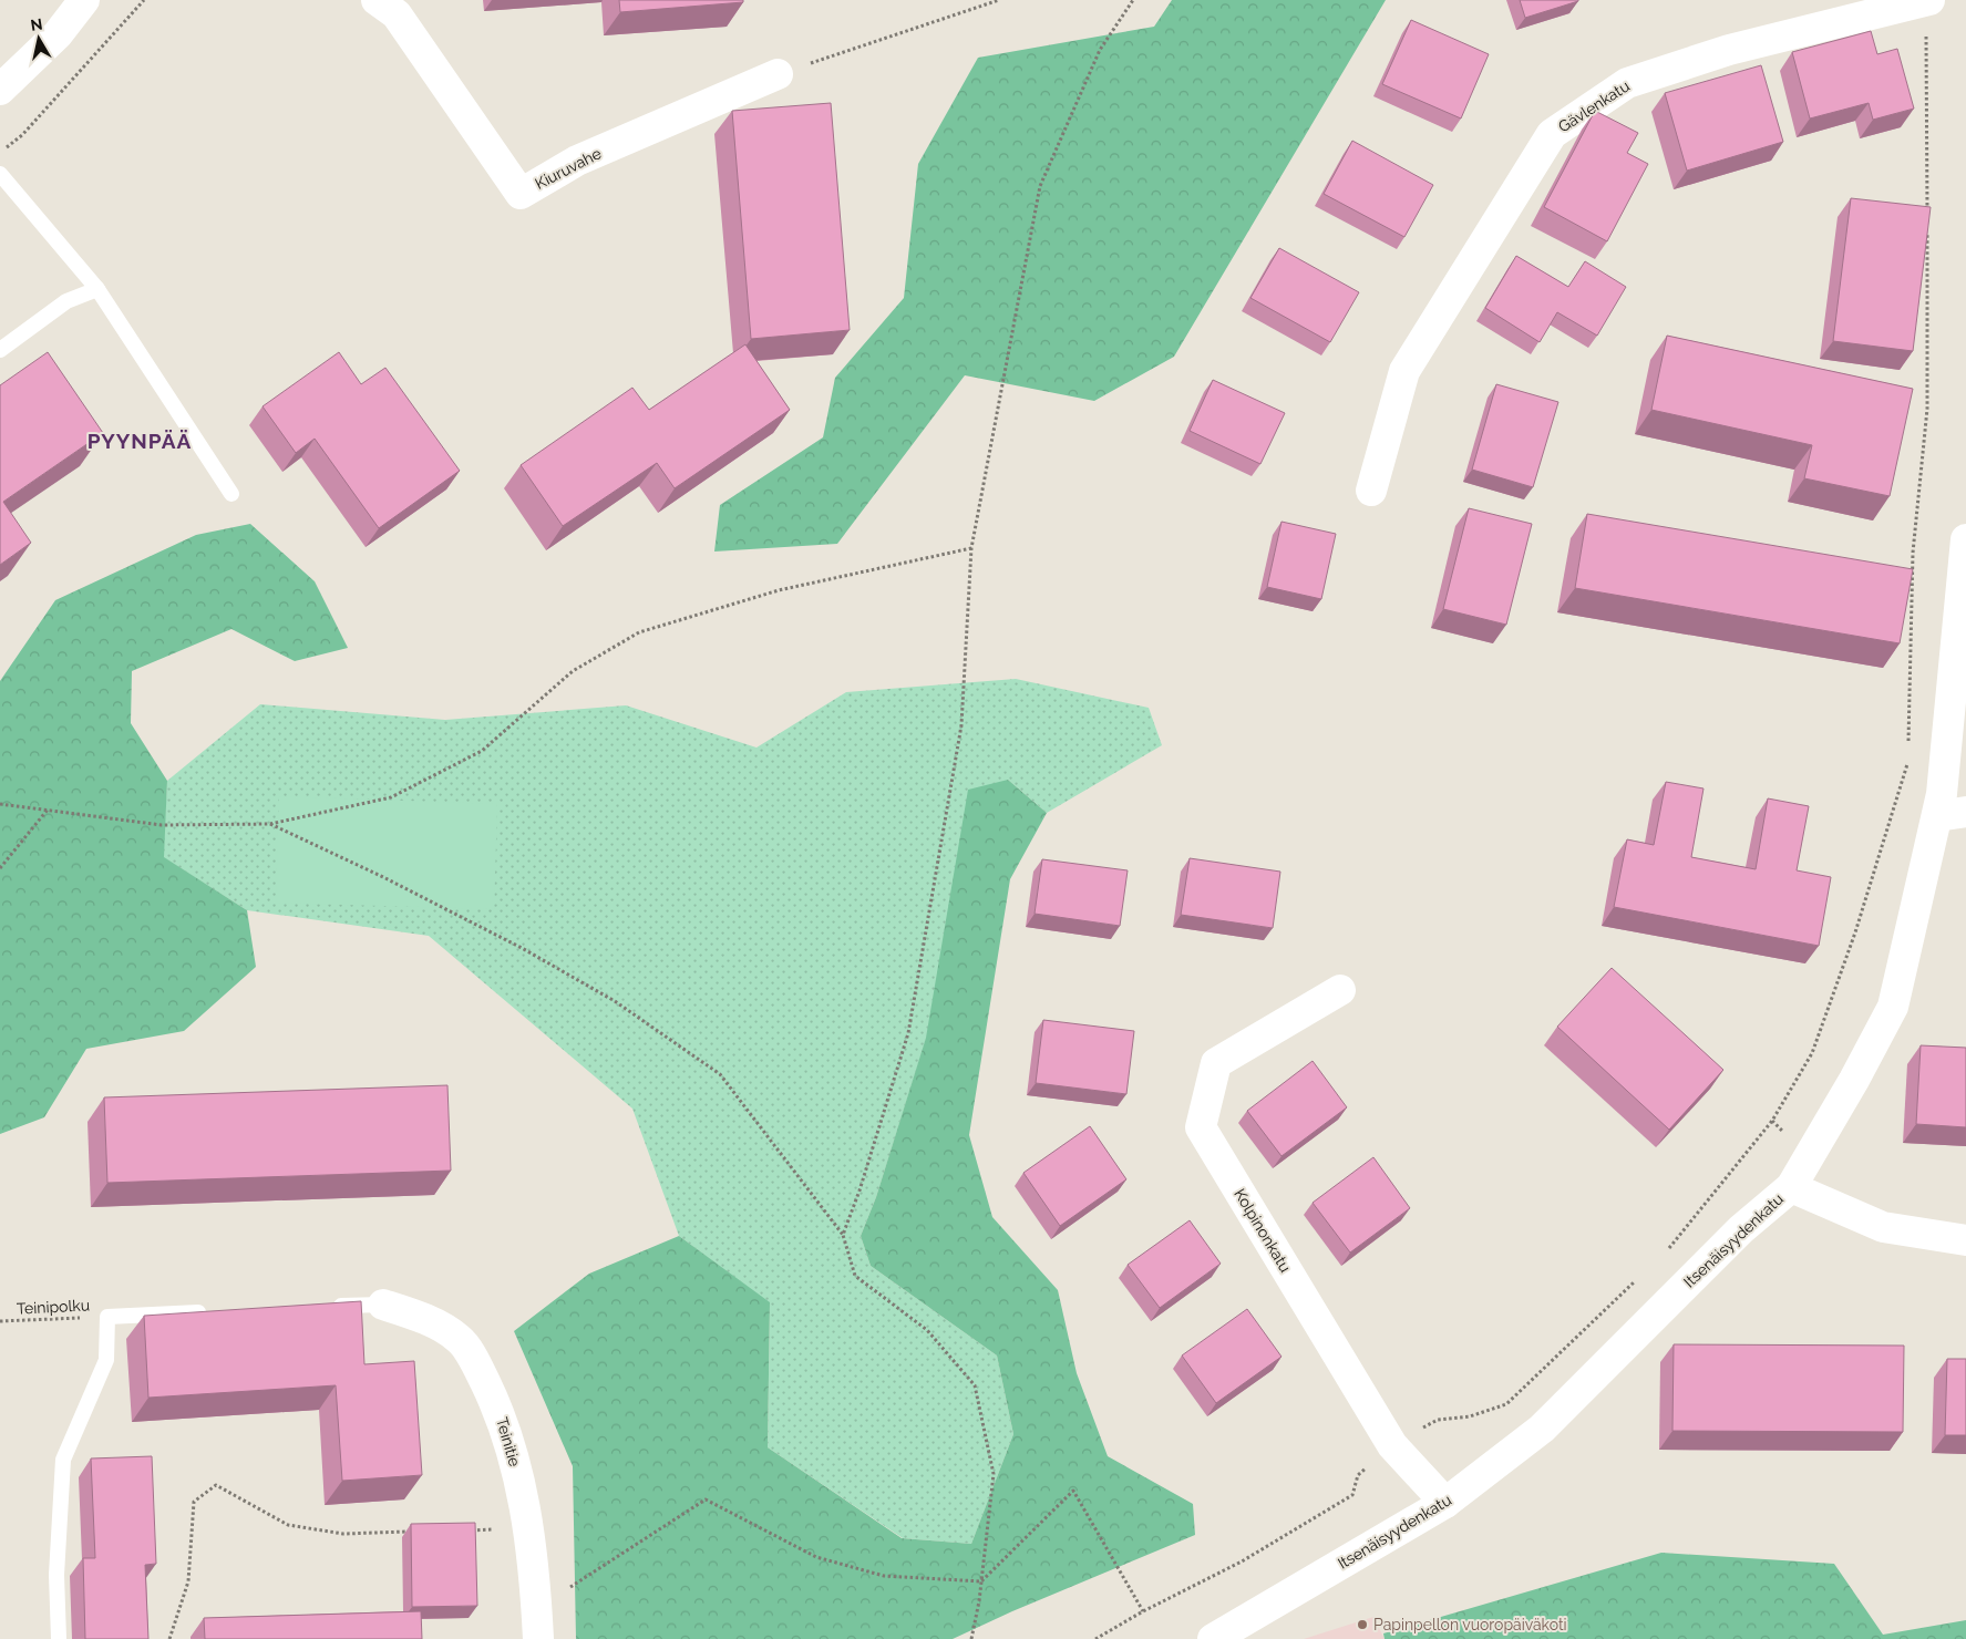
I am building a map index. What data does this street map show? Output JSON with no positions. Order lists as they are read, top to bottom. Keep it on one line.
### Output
{"streets":{"street":["Gävlenkatu","Kiuruvahe","Kolpinonkatu","Itsenäisyydenkatu","Teinitie"],"path":["Teinipolku"]},"crossings":[["Kolpinonkatu","Itsenäisyydenkatu"]],"districts":["PYYNPÄÄ"],"places":["Papinpellon vuoropäiväkoti"],"north":"top"}
